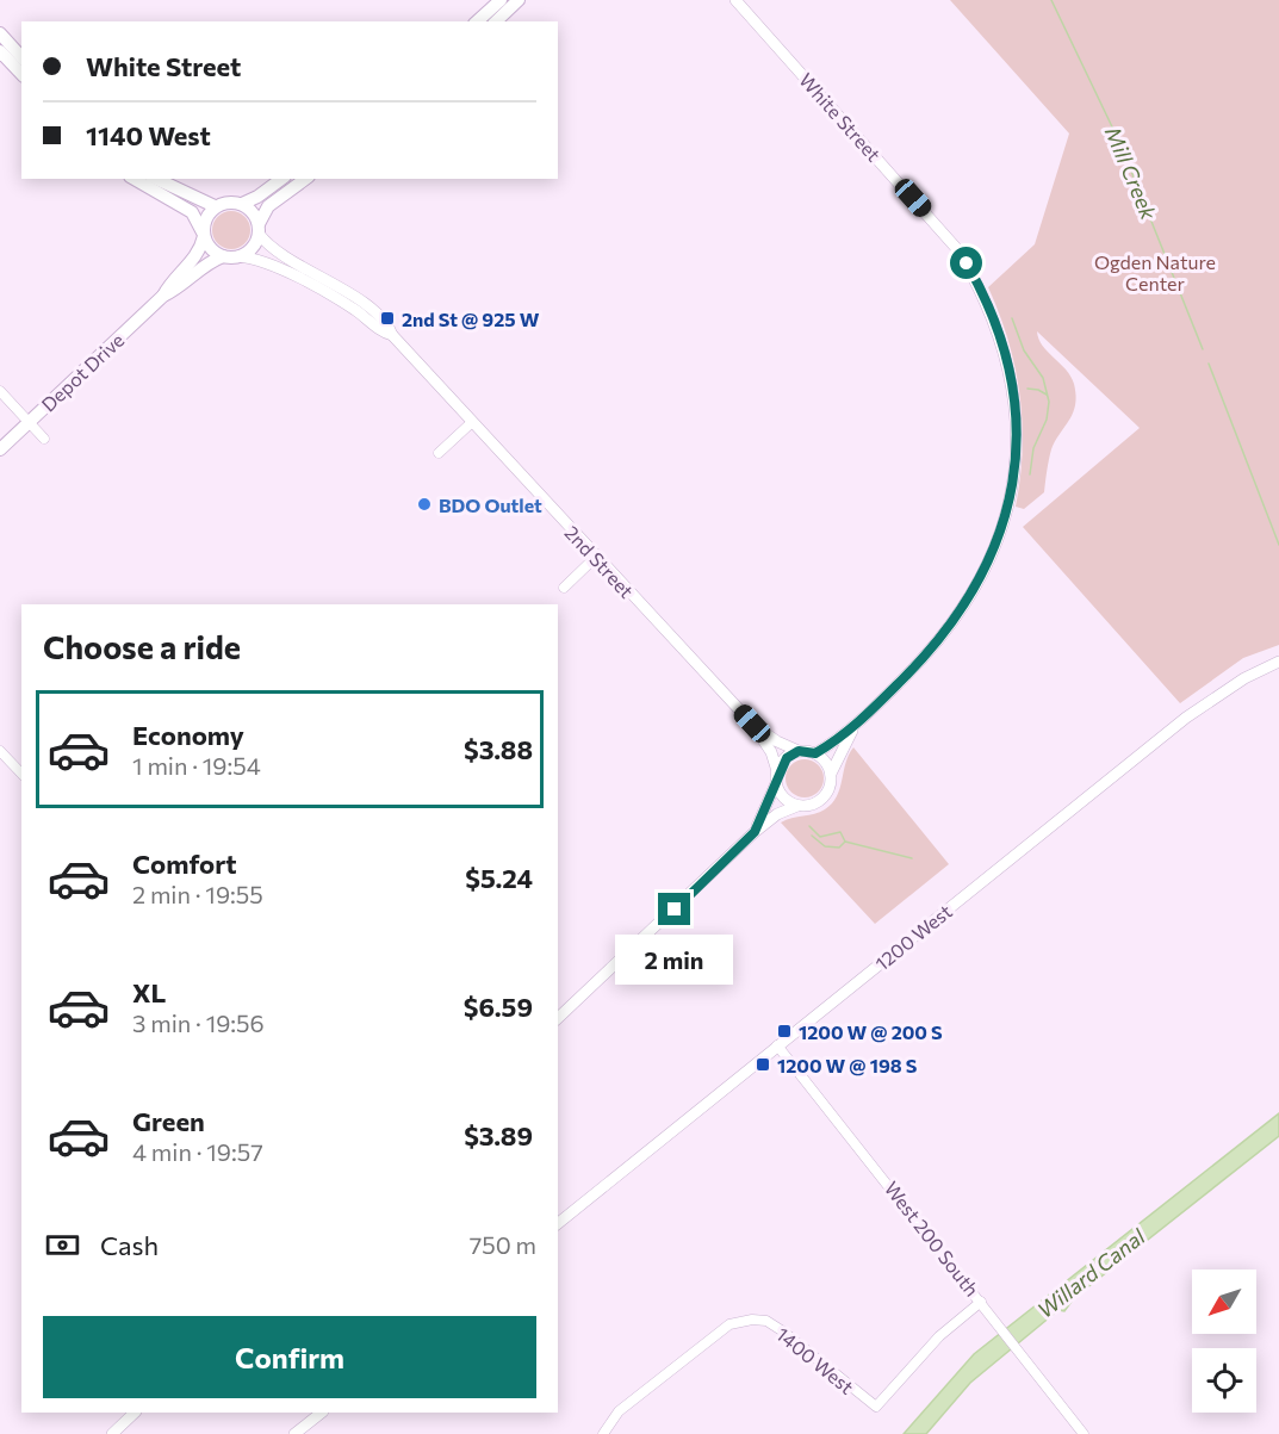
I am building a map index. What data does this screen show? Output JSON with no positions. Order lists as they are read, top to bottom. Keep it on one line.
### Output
{"streets":{"main road":["Depot Drive"],"street":["White Street","2nd Street","1200 West","West 200 South","1400 West"]},"crossings":[["Depot Drive","2nd Street"],["1200 West","West 200 South"],["West 200 South","1400 West"]],"water":["Mill Creek","Willard Canal"],"parks":["Ogden Nature Center"],"places":{"transit":["2nd St @ 925 W","1200 W @ 200 S","1200 W @ 198 S"],"other":["BDO Outlet"]},"north":"bottom left","page":{"banner":["White Street","1140 West"],"heading":"Choose a ride","list":[{"name":"Economy","note":"1 min · 19:54","value":"$3.88"},{"name":"Comfort","note":"2 min · 19:55","value":"$5.24"},{"name":"XL","note":"3 min · 19:56","value":"$6.59"},{"name":"Green","note":"4 min · 19:57","value":"$3.89"}],"bubble":"2 min","pay":["Cash","750 m"],"buttons":"Confirm"}}
